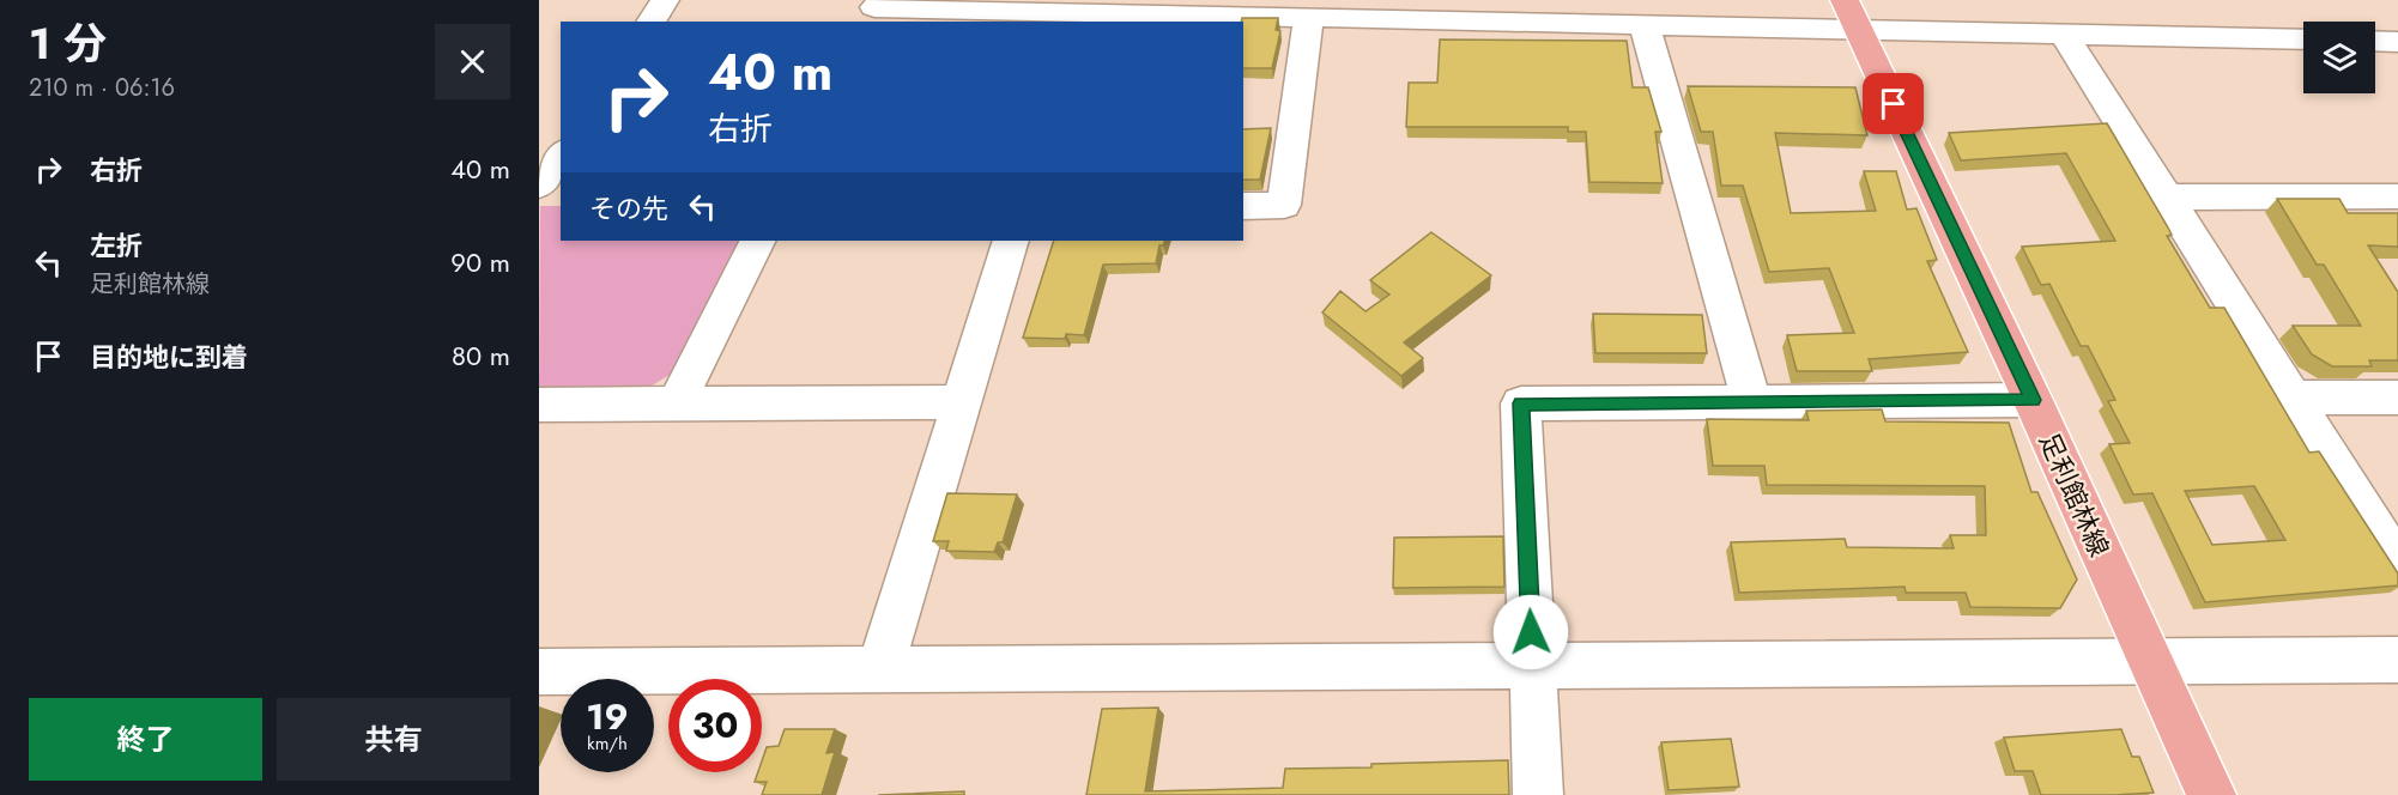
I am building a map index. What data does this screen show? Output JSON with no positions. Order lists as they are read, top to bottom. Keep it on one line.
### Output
{"streets":{"main road":["足利館林線"]},"page":{"heading":["1 分","210 m · 06:16"],"turn":["40 m","右折"],"list":[{"name":"右折","value":"40 m"},{"name":"左折","note":"足利館林線","value":"90 m"},{"name":"目的地に到着","value":"80 m"}],"then":"その先","speed":"19 km/h","limit":"30","buttons":["終了","共有"]}}
